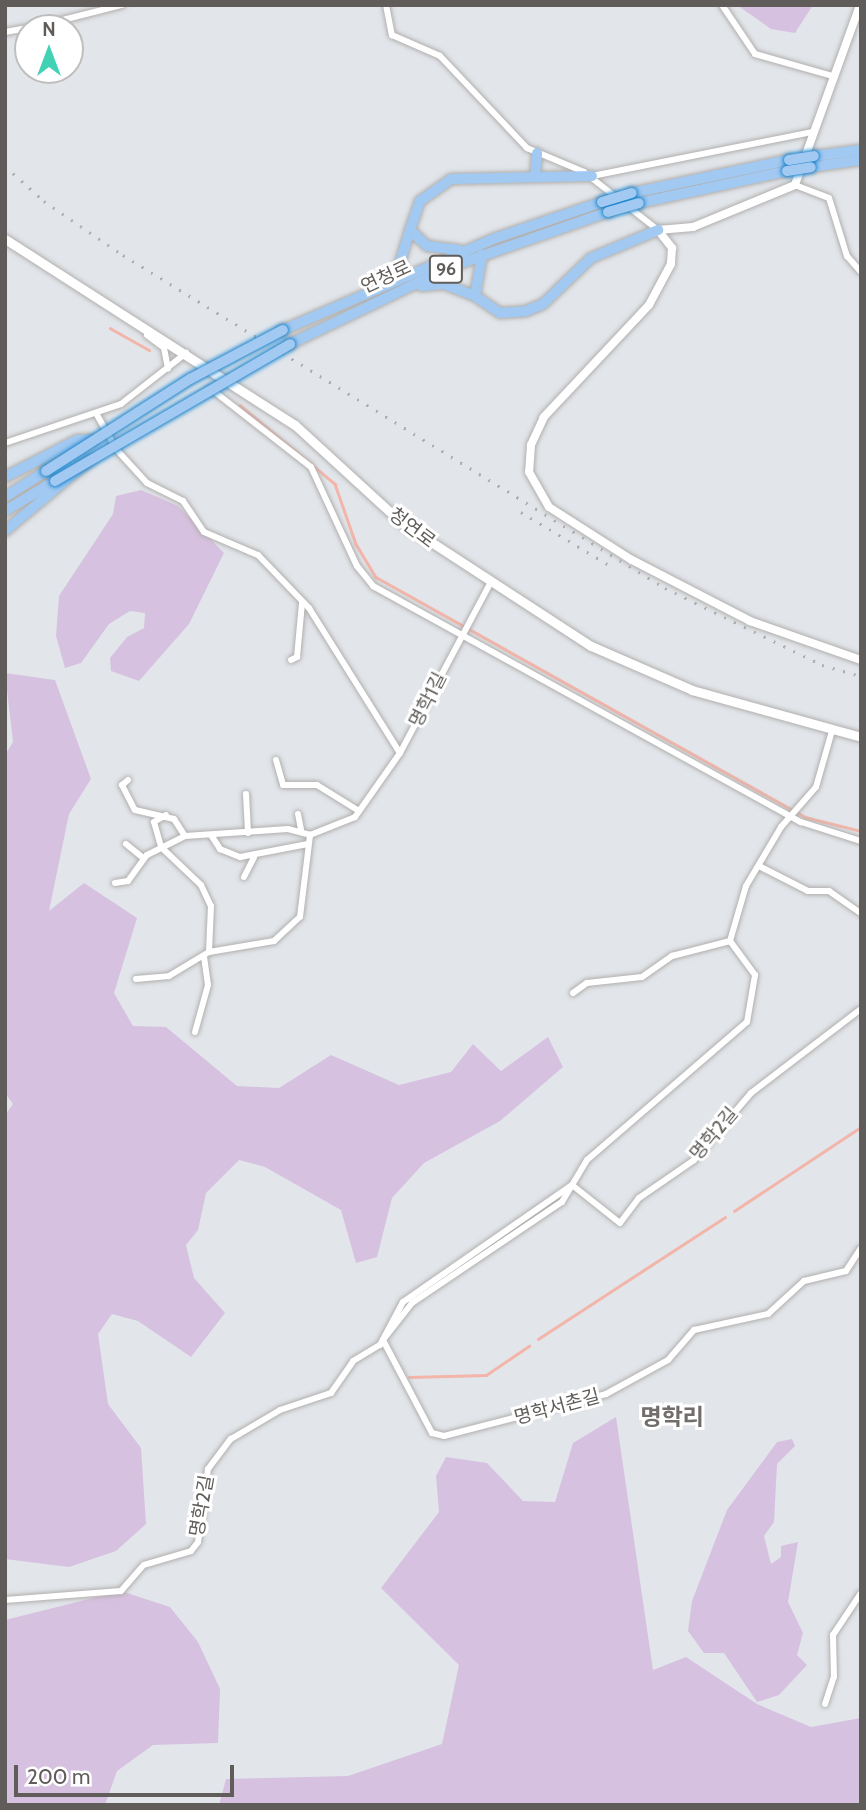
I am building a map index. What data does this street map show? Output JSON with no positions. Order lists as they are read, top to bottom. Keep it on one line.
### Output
{"streets":{"highway":["96","연청로"],"main road":["청연로"],"street":["명학1길","명학2길","명학서촌길"]},"crossings":[["청연로","명학1길"],["명학2길","명학서촌길"]],"districts":["명학리"],"scale_bar":"200 m","north":"top"}
